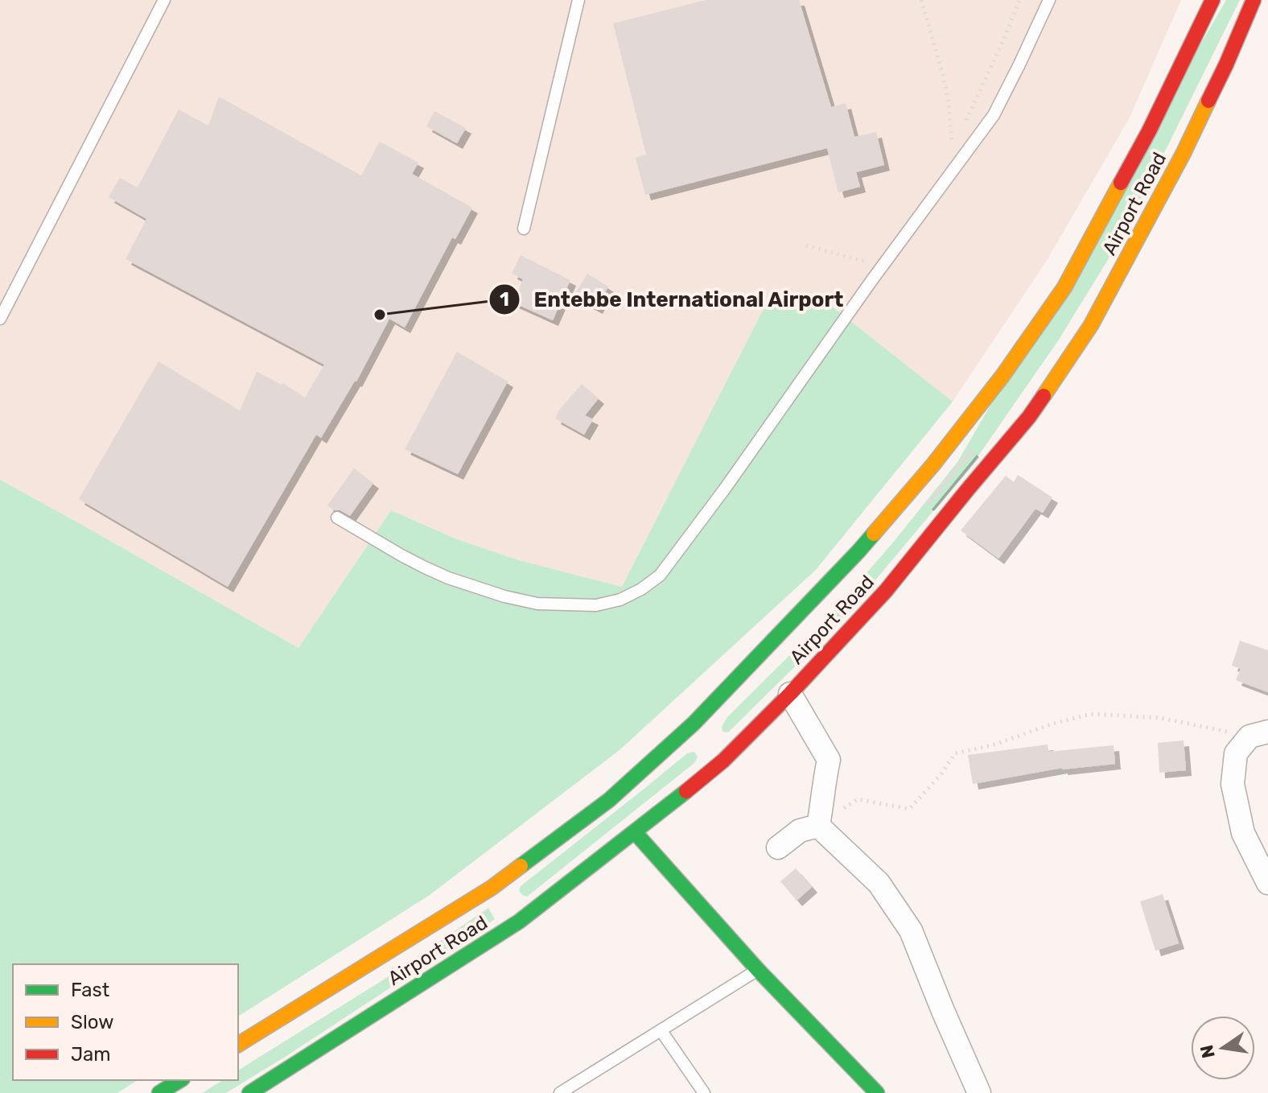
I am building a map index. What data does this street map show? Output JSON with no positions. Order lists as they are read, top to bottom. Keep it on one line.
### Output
{"streets":{"main road":["Airport Road"]},"places":["Entebbe International Airport"],"legend":["Fast","Slow","Jam"],"north":"left"}
